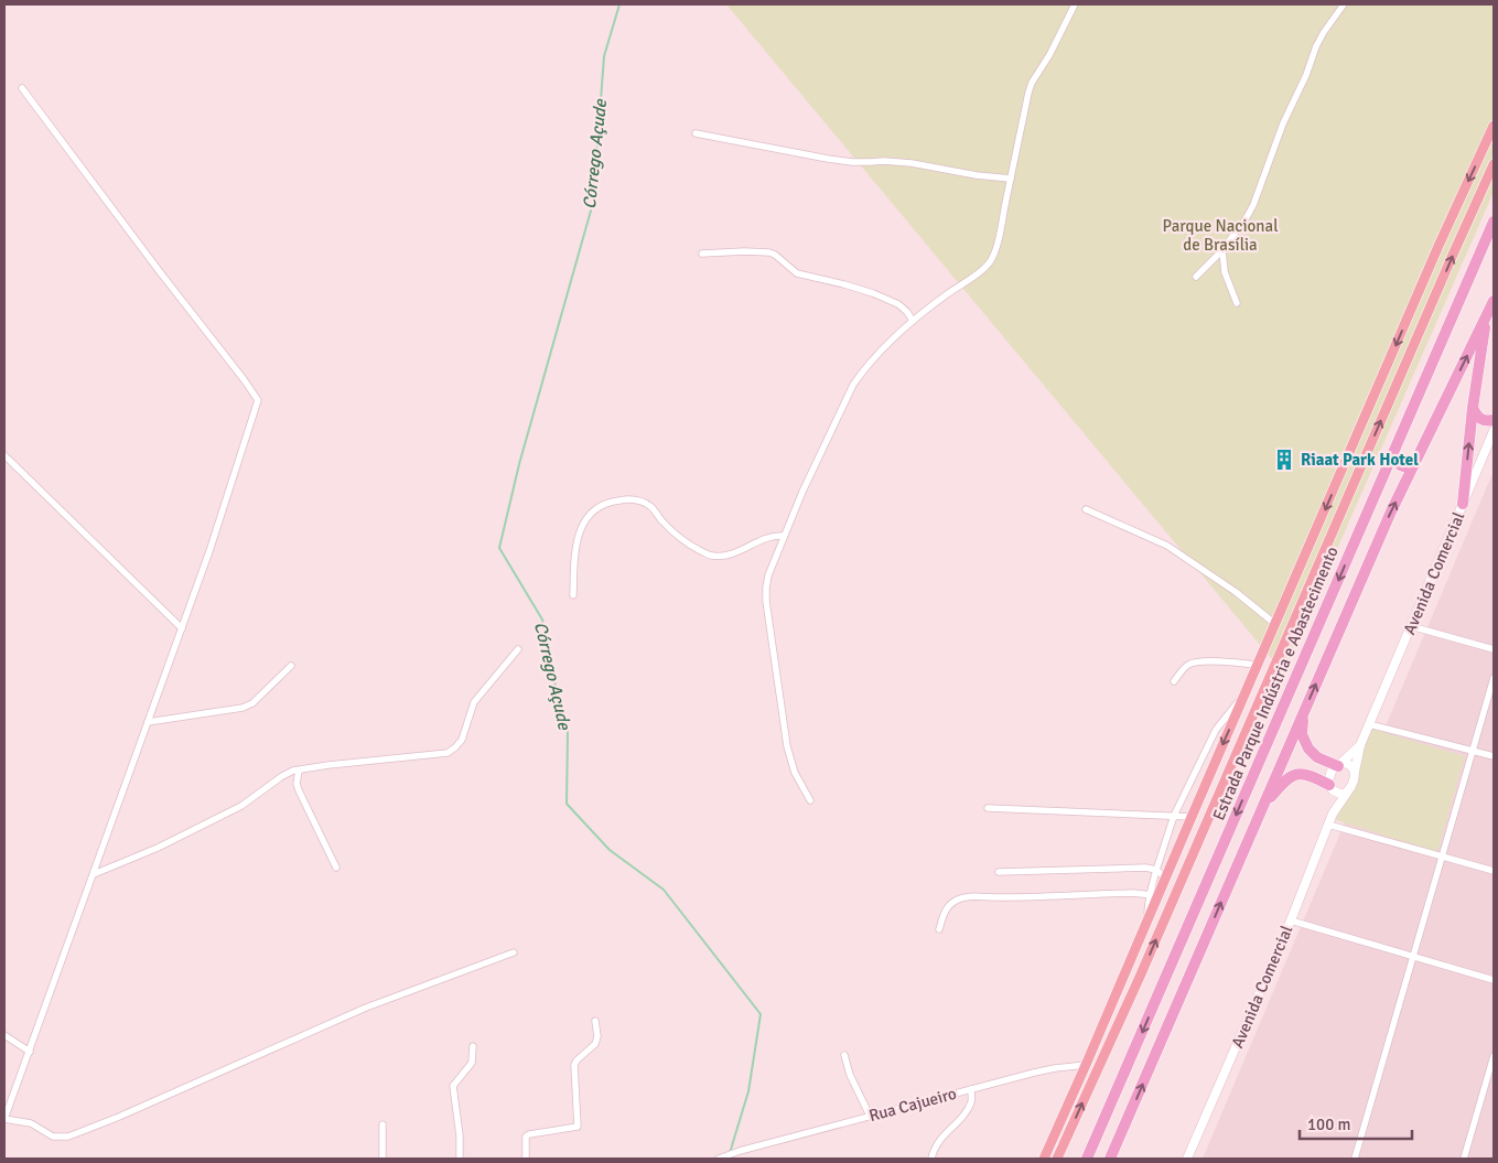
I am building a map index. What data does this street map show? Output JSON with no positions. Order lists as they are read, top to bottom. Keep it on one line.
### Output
{"streets":{"highway":["Estrada Parque Indústria e Abastecimento"],"street":["Avenida Comercial","Rua Cajueiro"]},"water":["Córrego Açude"],"parks":["Parque Nacional de Brasília"],"places":{"building":["Riaat Park Hotel"]},"scale_bar":"100 m"}
